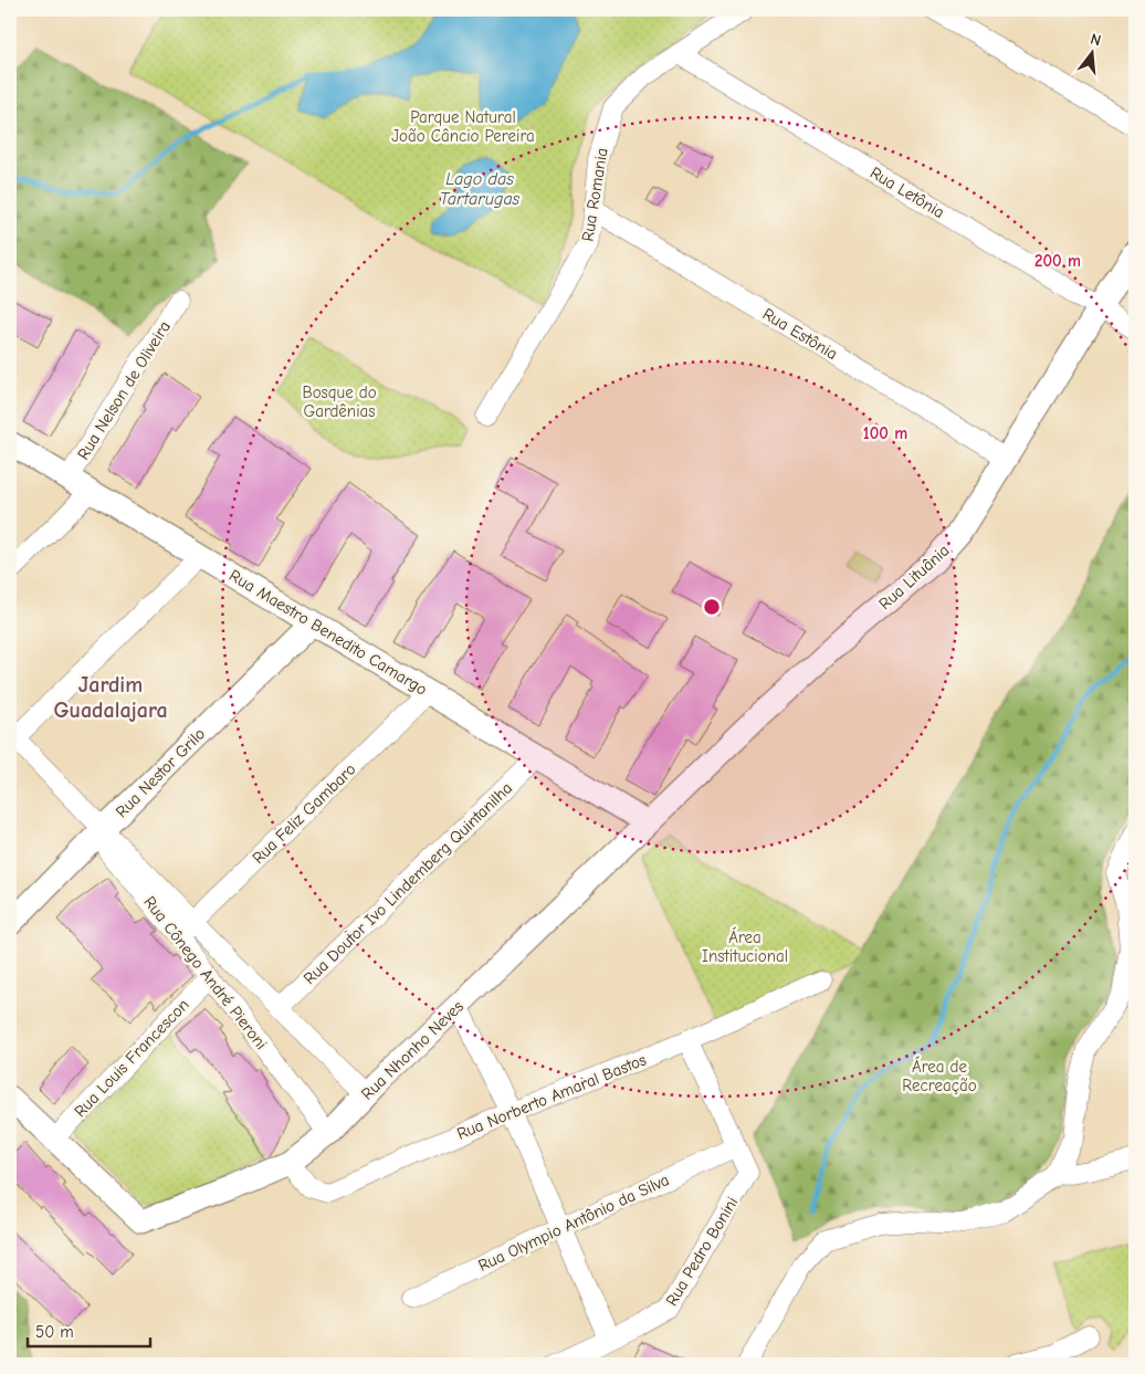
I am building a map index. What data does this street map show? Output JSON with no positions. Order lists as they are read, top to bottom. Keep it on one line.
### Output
{"streets":{"street":["Rua Letônia","Rua Romania","Rua Estônia","Rua Nelson de Oliveira","Rua Lituânia","Rua Maestro Benedito Camargo","Rua Nestor Grilo","Rua Feliz Gambaro","Rua Doutor Ivo Lindemberg Quintanilha","Rua Cônego André Pieroni","Rua Nhonho Neves","Rua Louis Francescon","Rua Norberto Amaral Bastos","Rua Olympio Antônio da Silva","Rua Pedro Bonini"]},"crossings":[["Rua Letônia","Rua Romania"],["Rua Letônia","Rua Lituânia"],["Rua Romania","Rua Estônia"],["Rua Estônia","Rua Lituânia"],["Rua Nelson de Oliveira","Rua Maestro Benedito Camargo"],["Rua Lituânia","Rua Maestro Benedito Camargo"],["Rua Lituânia","Rua Nhonho Neves"],["Rua Maestro Benedito Camargo","Rua Nestor Grilo"],["Rua Maestro Benedito Camargo","Rua Feliz Gambaro"],["Rua Maestro Benedito Camargo","Rua Doutor Ivo Lindemberg Quintanilha"],["Rua Maestro Benedito Camargo","Rua Nhonho Neves"],["Rua Nestor Grilo","Rua Cônego André Pieroni"],["Rua Feliz Gambaro","Rua Cônego André Pieroni"],["Rua Doutor Ivo Lindemberg Quintanilha","Rua Cônego André Pieroni"],["Rua Cônego André Pieroni","Rua Nhonho Neves"],["Rua Cônego André Pieroni","Rua Louis Francescon"],["Rua Nhonho Neves","Rua Louis Francescon"],["Rua Nhonho Neves","Rua Norberto Amaral Bastos"],["Rua Olympio Antônio da Silva","Rua Pedro Bonini"]],"districts":["Jardim Guadalajara"],"water":["Lago das Tartarugas"],"parks":["Parque Natural João Câncio Pereira","Bosque do Gardênias","Área Institucional","Área de Recreação"],"scale_bar":"50 m","north":"top","rings":["200 m","100 m"]}
